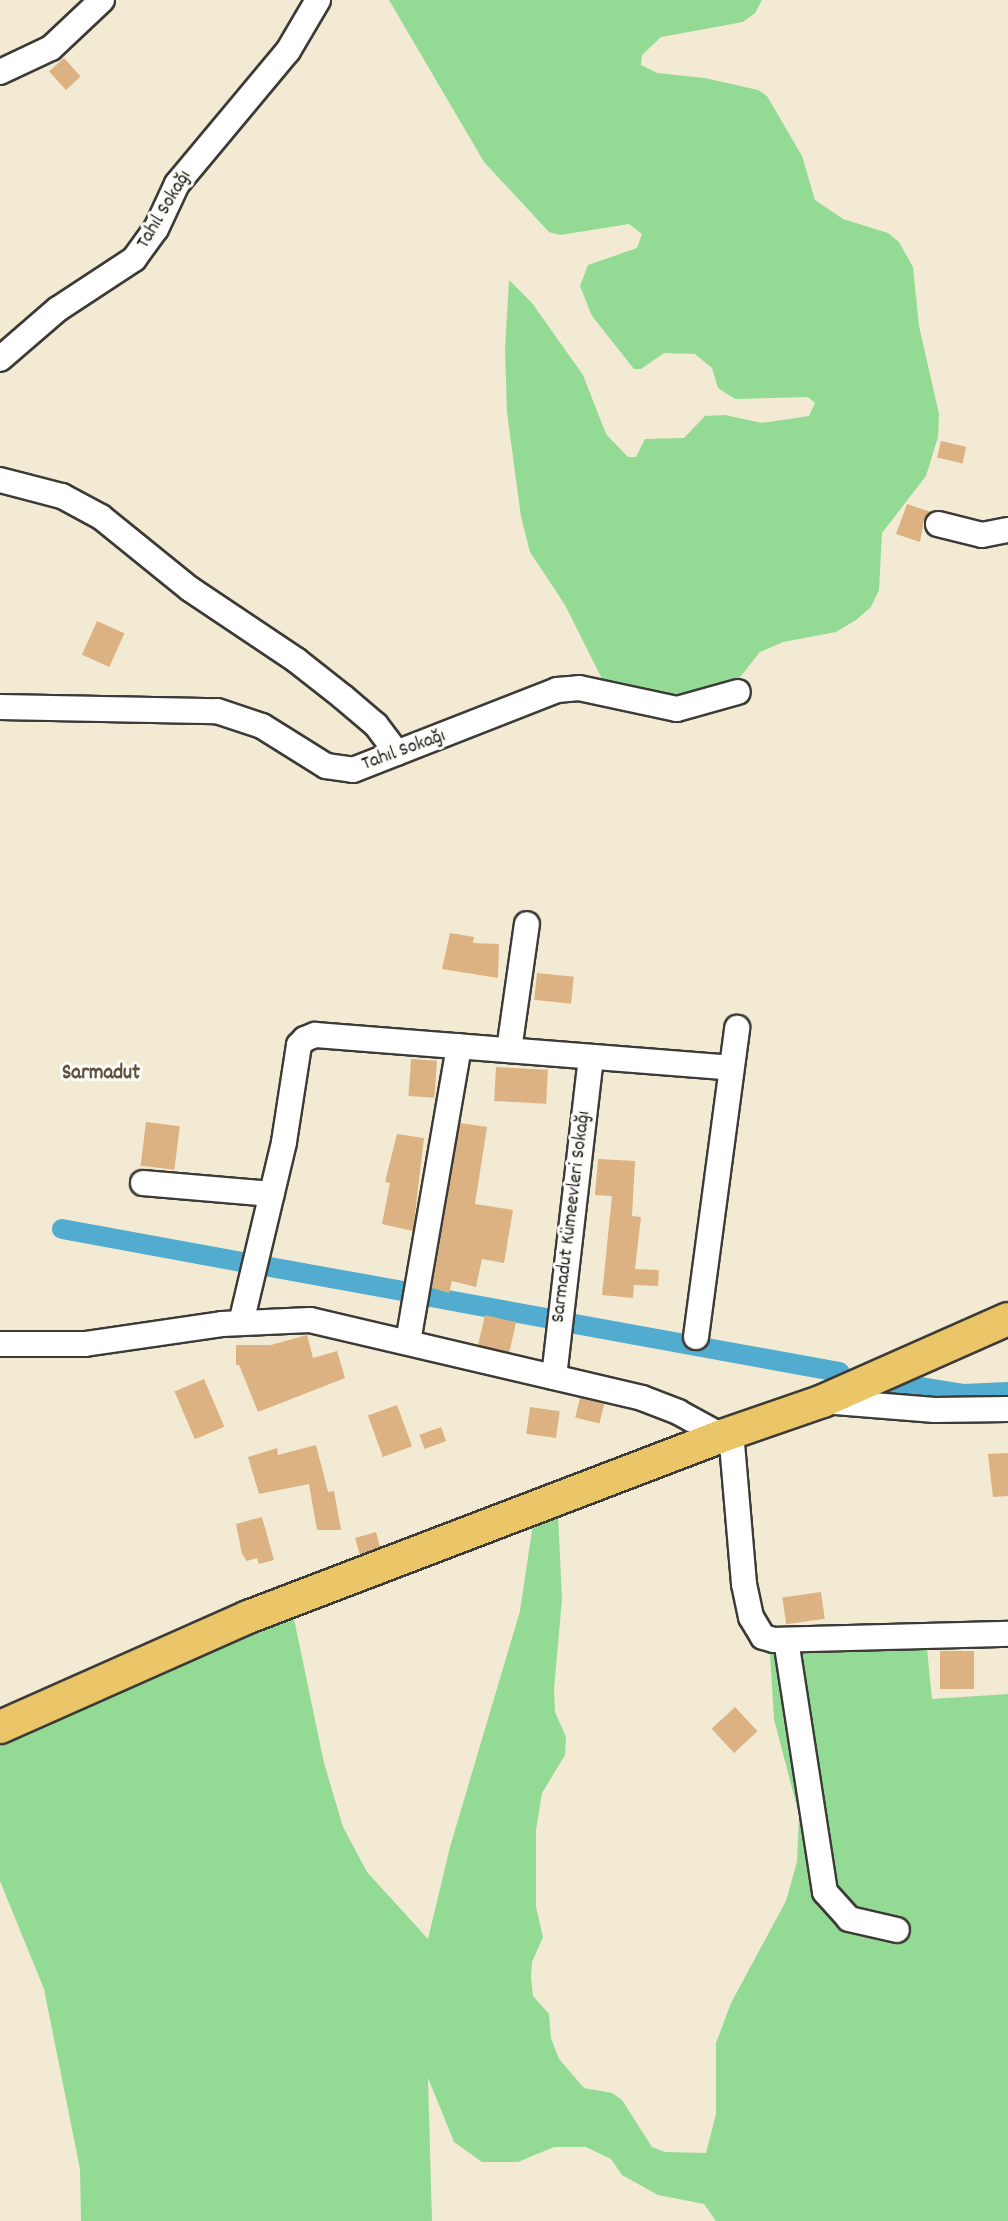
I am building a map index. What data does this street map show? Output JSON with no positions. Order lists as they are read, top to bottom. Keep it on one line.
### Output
{"streets":{"street":["Tahıl Sokağı","Sarmadut Kümeevleri Sokağı"]},"districts":["Sarmadut"]}
